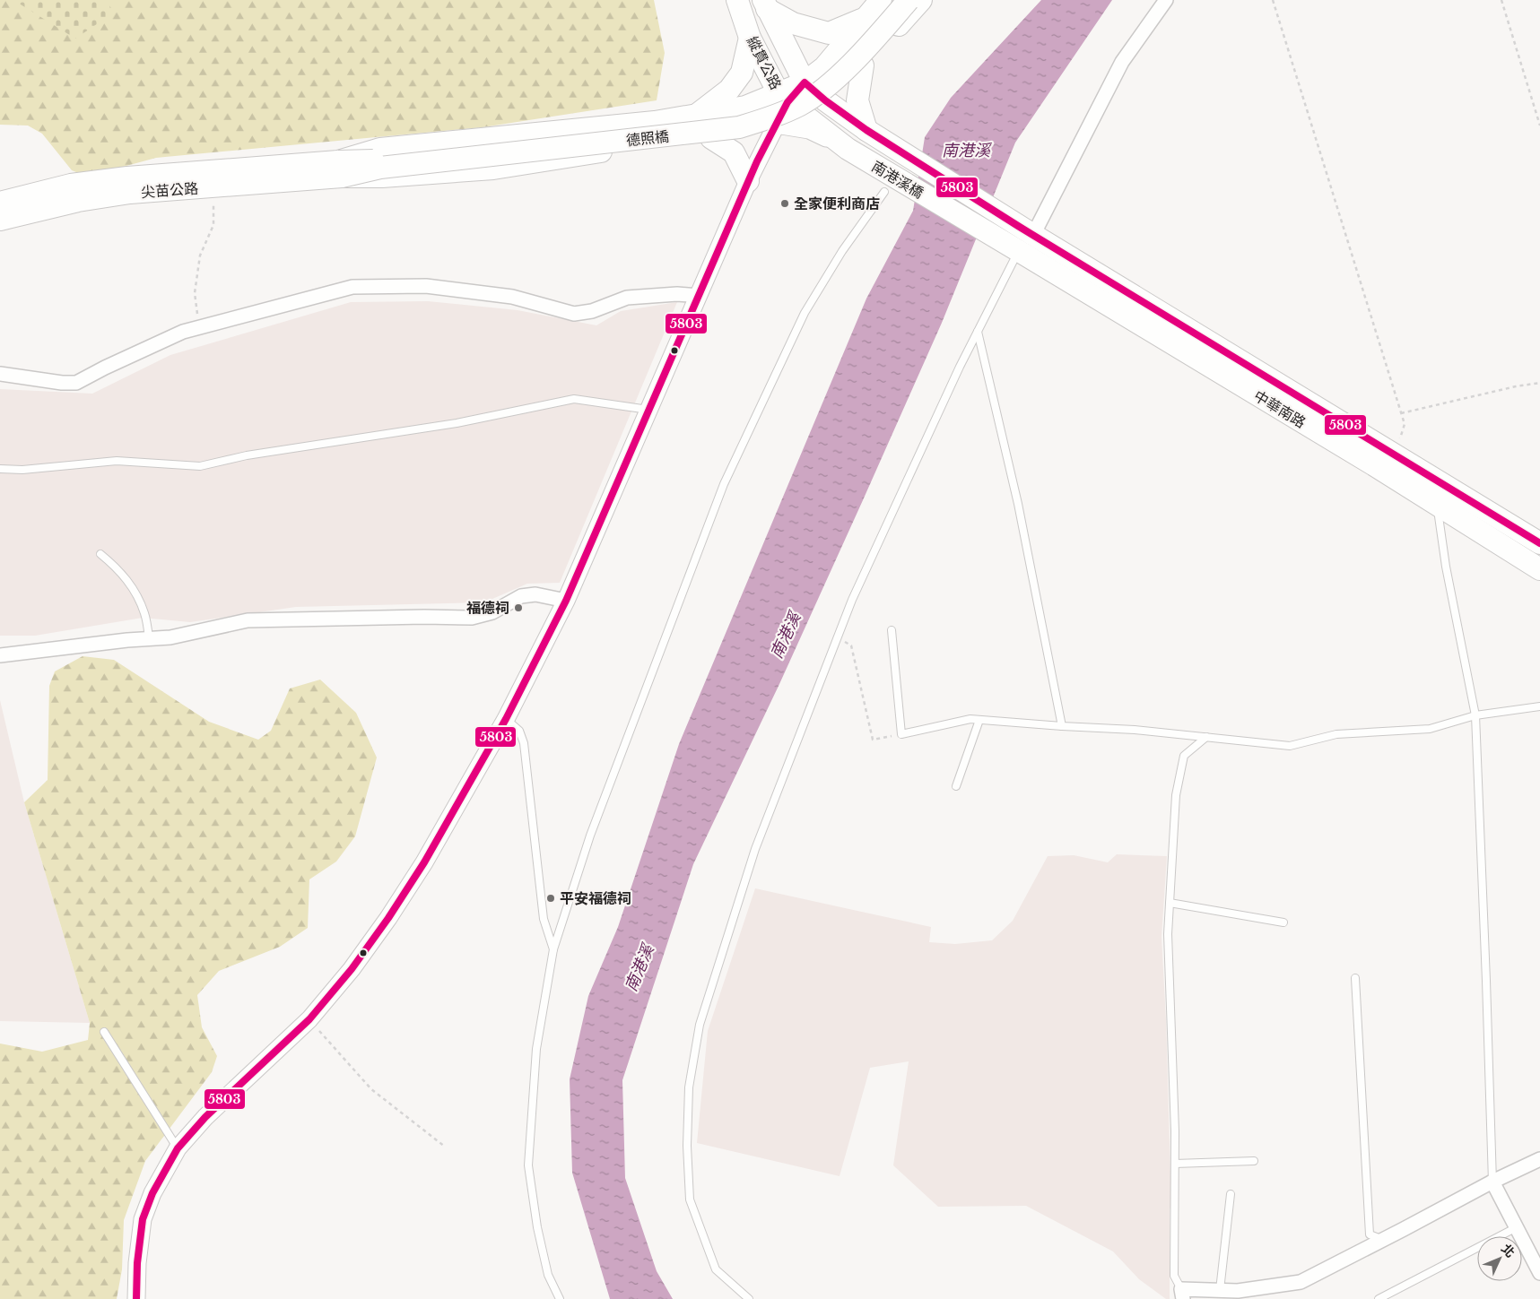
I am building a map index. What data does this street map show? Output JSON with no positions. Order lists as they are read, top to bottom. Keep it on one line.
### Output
{"streets":{"main road":["縱貫公路","德照橋","南港溪橋","尖苗公路","中華南路"]},"crossings":[["縱貫公路","南港溪橋"],["德照橋","尖苗公路"],["南港溪橋","中華南路"]],"water":["南港溪"],"places":["全家便利商店","福德祠","平安福德祠"],"lines":["transit line 5803"],"north":"top right"}
